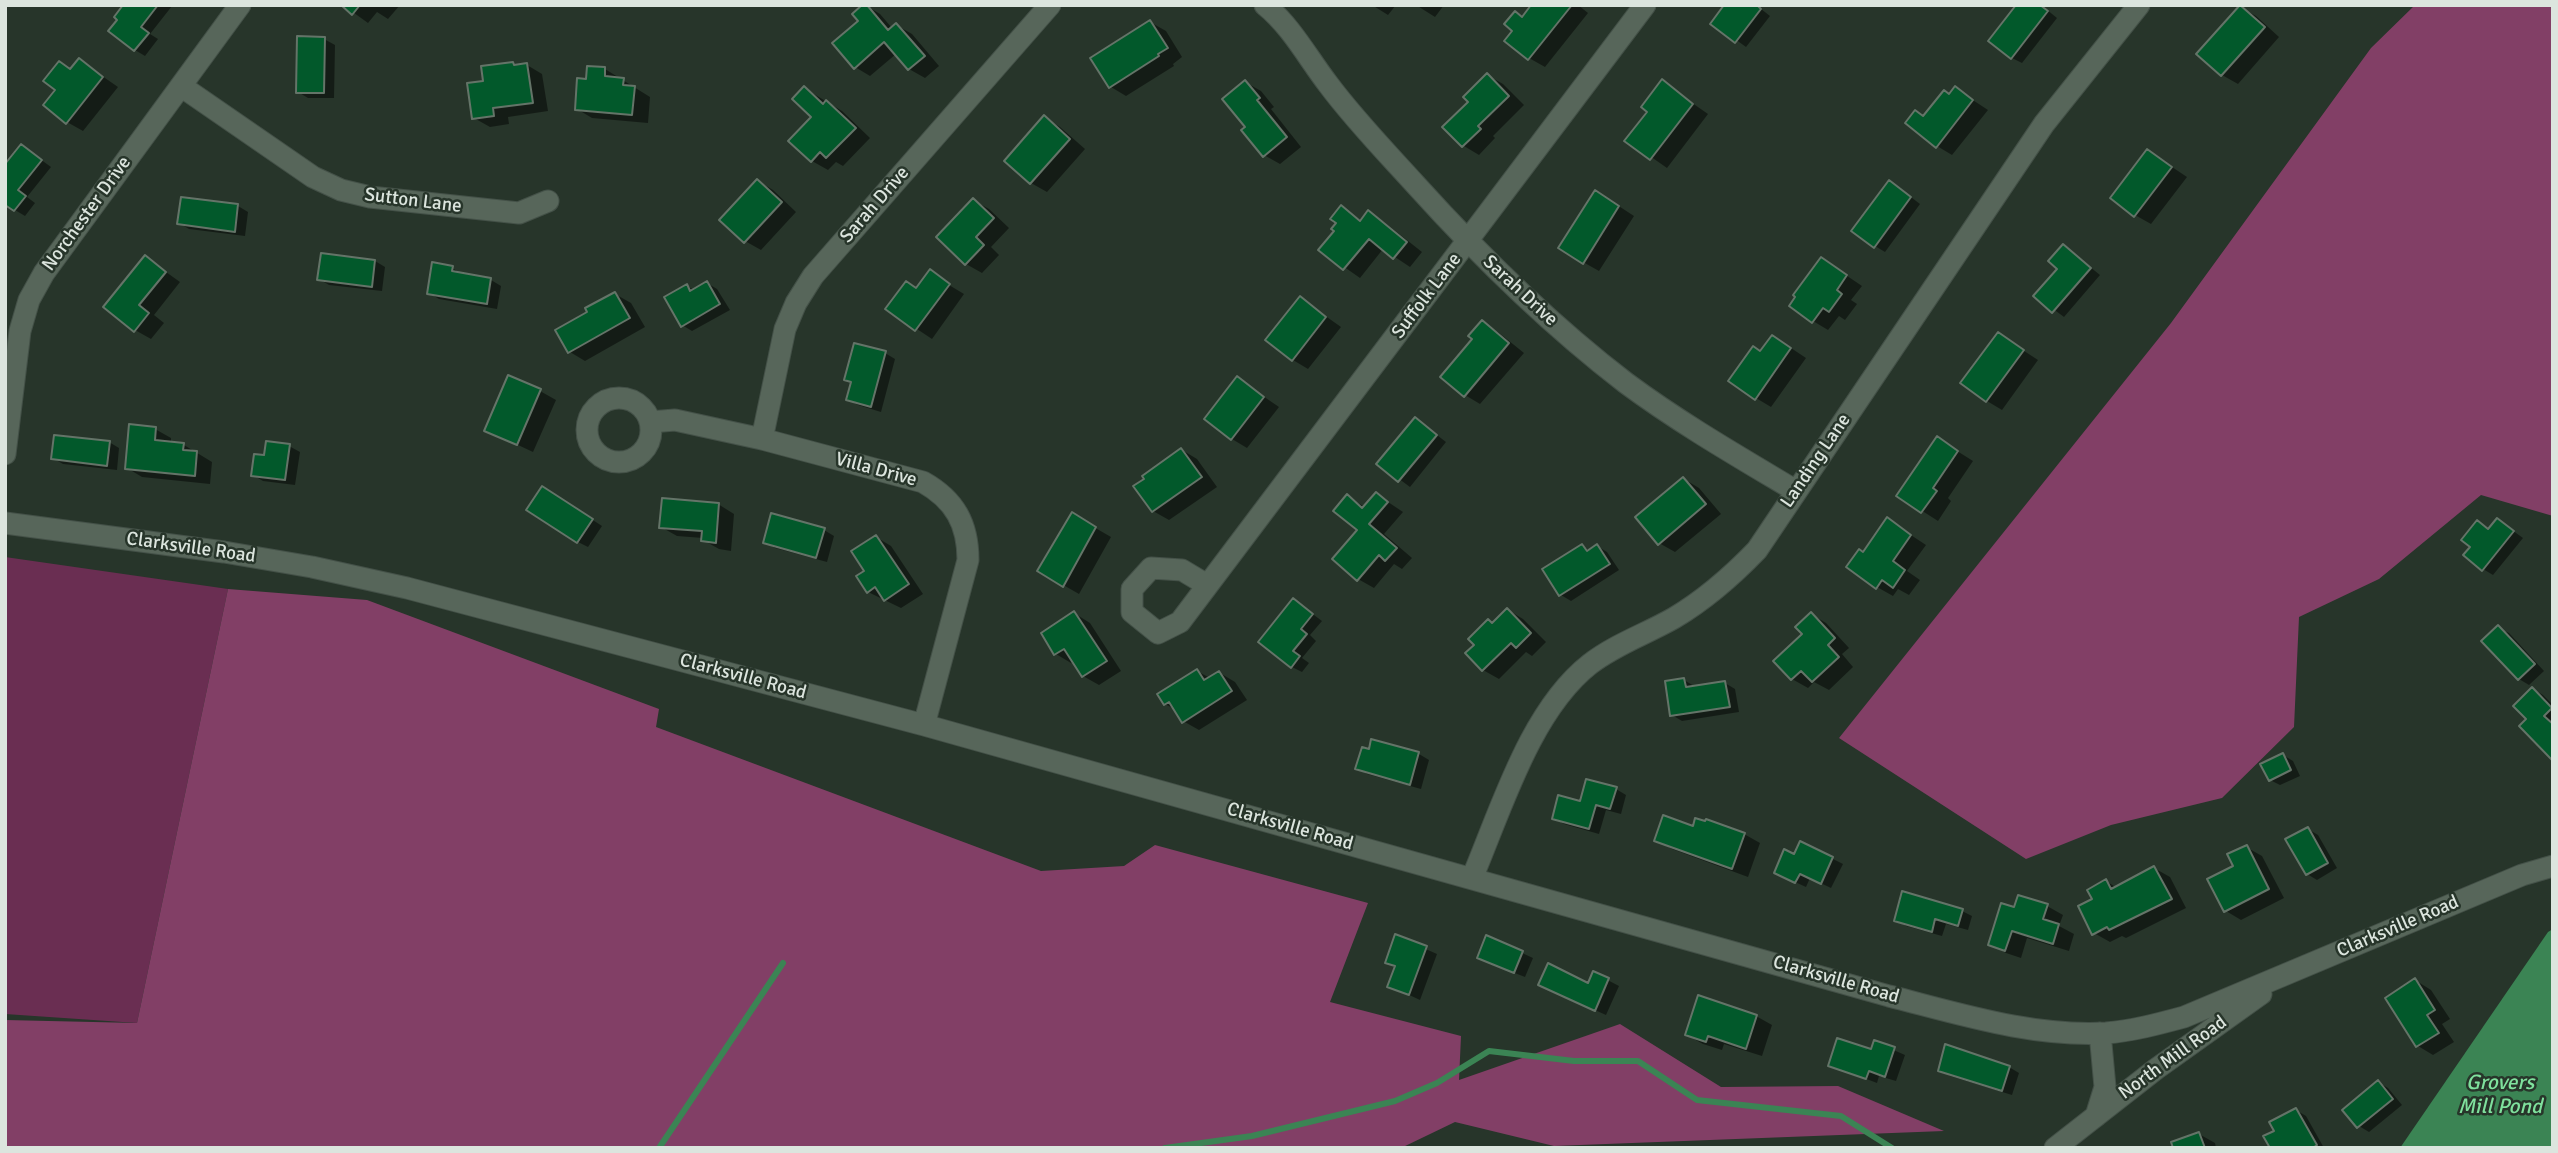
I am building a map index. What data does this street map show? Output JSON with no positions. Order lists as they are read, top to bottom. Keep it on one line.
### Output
{"streets":{"street":["Sutton Lane","Sarah Drive","Norchester Drive","Suffolk Lane","Landing Lane","Villa Drive","Clarksville Road","North Mill Road"]},"crossings":[["Sutton Lane","Norchester Drive"],["Sarah Drive","Suffolk Lane"],["Sarah Drive","Landing Lane"],["Sarah Drive","Villa Drive"],["Landing Lane","Clarksville Road"],["Villa Drive","Clarksville Road"],["Clarksville Road","North Mill Road"]],"water":["Grovers Mill Pond"]}
